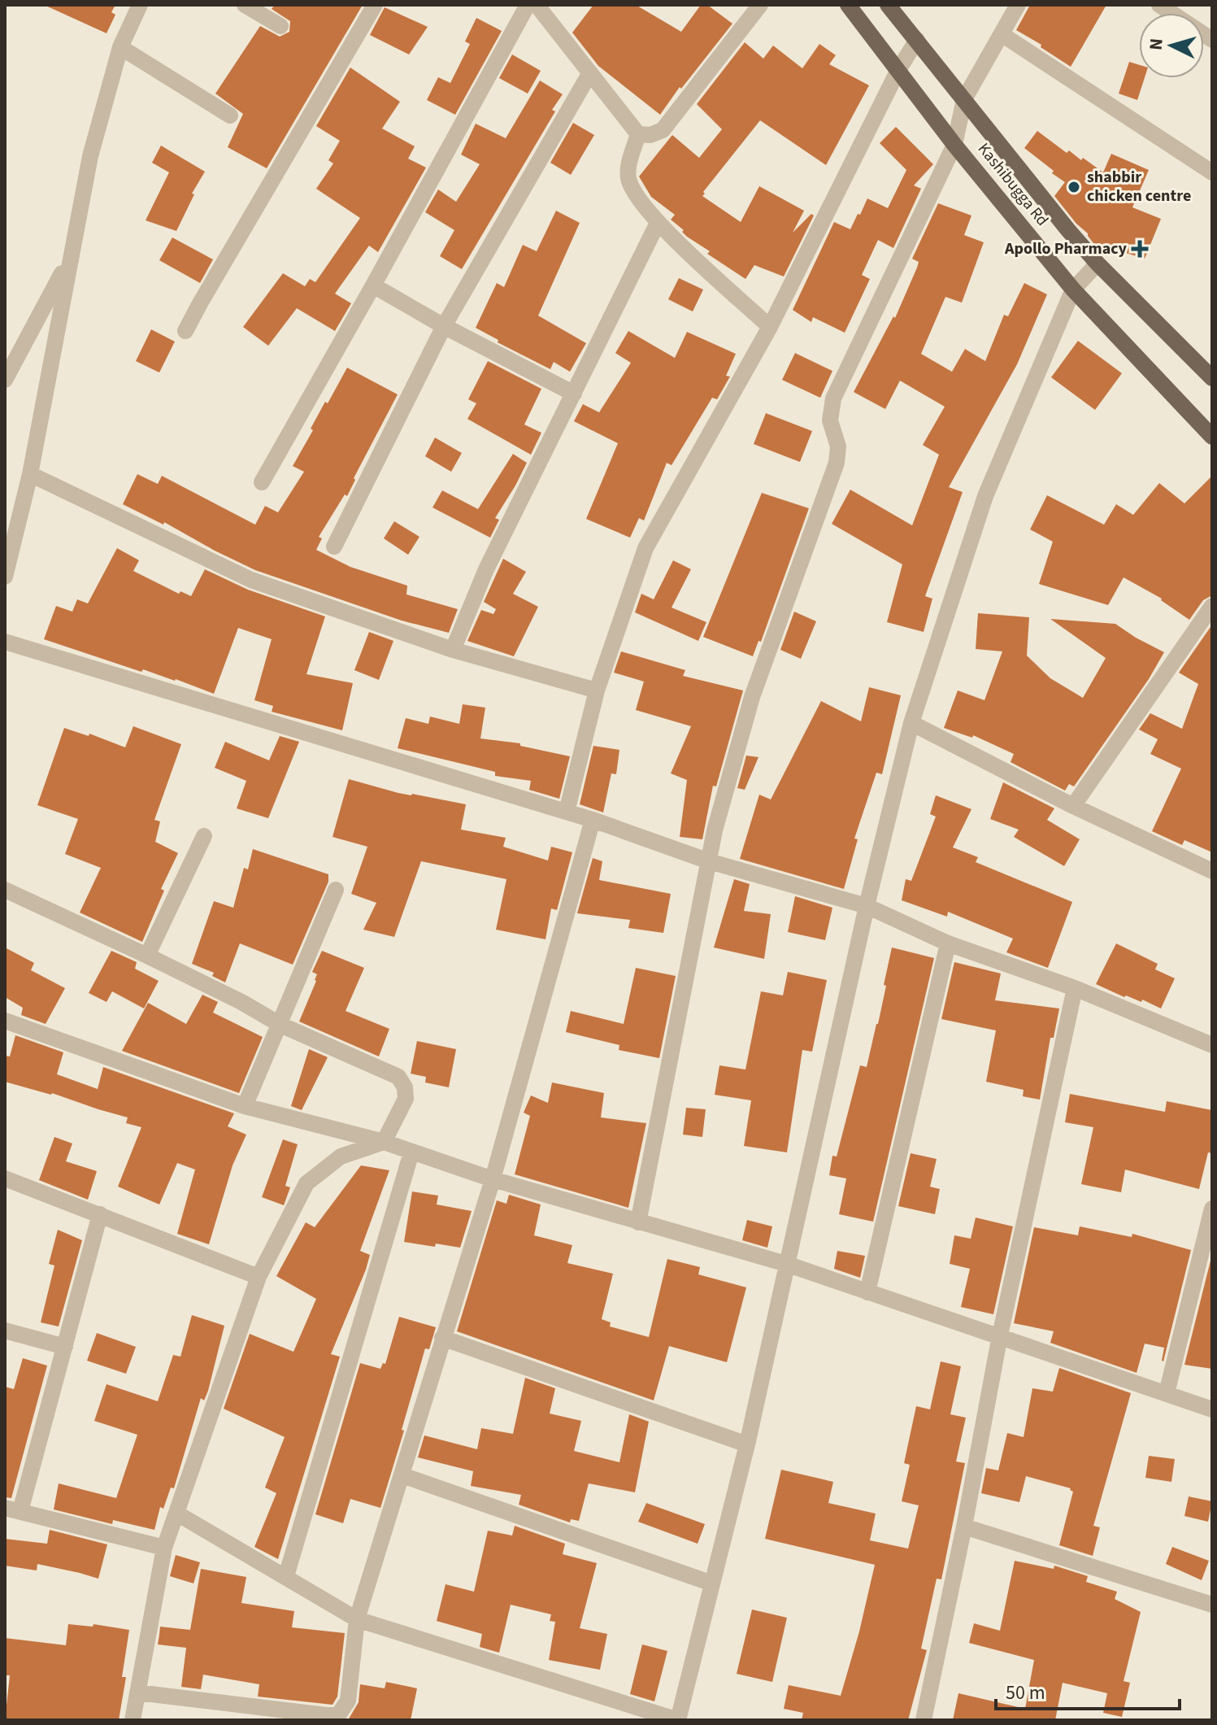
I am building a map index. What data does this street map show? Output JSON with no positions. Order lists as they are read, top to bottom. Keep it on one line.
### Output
{"streets":{"main road":["Kashibugga Rd"]},"places":{"other":["shabbir chicken centre"],"health":["Apollo Pharmacy"]},"scale_bar":"50 m","north":"left"}
